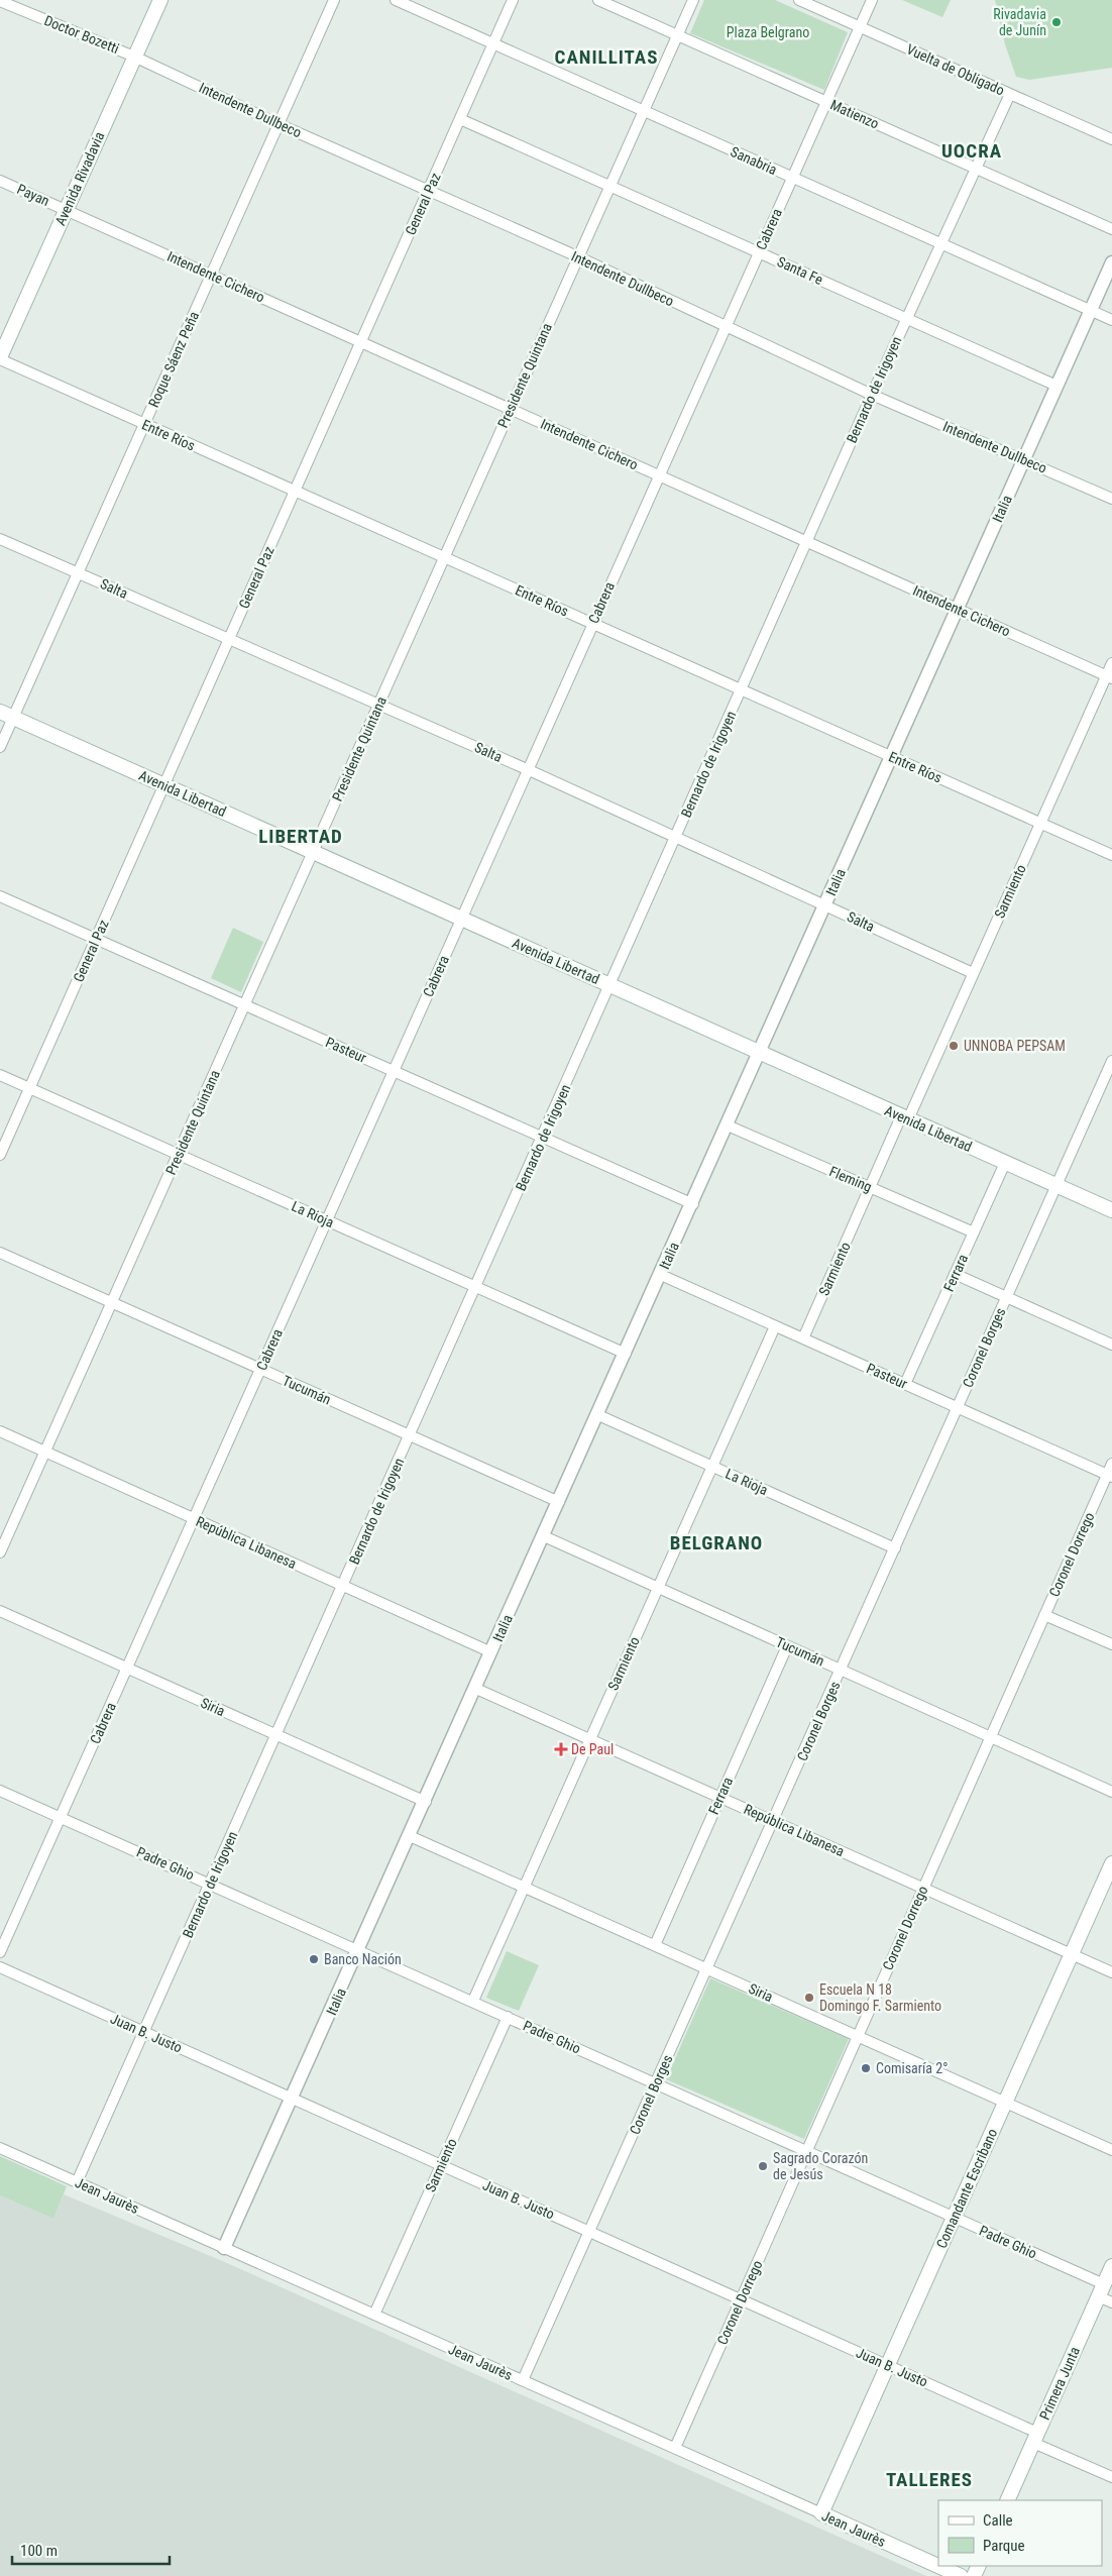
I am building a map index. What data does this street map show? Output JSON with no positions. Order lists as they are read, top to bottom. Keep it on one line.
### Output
{"streets":{"main road":["Avenida Rivadavia","Avenida Libertad","Comandante Escribano","Jean Jaurès","Primera Junta"],"street":["Doctor Bozetti","Vuelta de Obligado","Intendente Dullbeco","Matienzo","Sanabria","Payan","General Paz","Cabrera","Santa Fe","Intendente Cichero","Roque Sáenz Peña","Presidente Quintana","Bernardo de Irigoyen","Entre Ríos","Italia","Salta","Sarmiento","Pasteur","Fleming","La Rioja","Ferrara","Coronel Borges","Tucumán","República Libanesa","Coronel Dorrego","Siria","Padre Ghio","Juan B. Justo"]},"crossings":[["Doctor Bozetti","Intendente Dullbeco"],["Doctor Bozetti","Avenida Rivadavia"],["Vuelta de Obligado","Cabrera"],["Vuelta de Obligado","Bernardo de Irigoyen"],["Intendente Dullbeco","Avenida Rivadavia"],["Intendente Dullbeco","General Paz"],["Intendente Dullbeco","Cabrera"],["Intendente Dullbeco","Roque Sáenz Peña"],["Intendente Dullbeco","Presidente Quintana"],["Intendente Dullbeco","Bernardo de Irigoyen"],["Intendente Dullbeco","Italia"],["Matienzo","Cabrera"],["Matienzo","Presidente Quintana"],["Matienzo","Bernardo de Irigoyen"],["Sanabria","General Paz"],["Sanabria","Cabrera"],["Sanabria","Presidente Quintana"],["Sanabria","Bernardo de Irigoyen"],["Sanabria","Italia"],["Avenida Rivadavia","Payan"],["Avenida Rivadavia","Intendente Cichero"],["Avenida Rivadavia","Entre Ríos"],["Payan","Intendente Cichero"],["General Paz","Santa Fe"],["General Paz","Intendente Cichero"],["General Paz","Entre Ríos"],["General Paz","Salta"],["General Paz","Avenida Libertad"],["General Paz","Pasteur"],["General Paz","La Rioja"],["Cabrera","Santa Fe"],["Cabrera","Intendente Cichero"],["Cabrera","Entre Ríos"],["Cabrera","Salta"],["Cabrera","Avenida Libertad"],["Cabrera","Pasteur"],["Cabrera","La Rioja"],["Cabrera","Tucumán"],["Cabrera","República Libanesa"],["Cabrera","Siria"],["Cabrera","Padre Ghio"],["Santa Fe","Presidente Quintana"],["Santa Fe","Bernardo de Irigoyen"],["Santa Fe","Italia"],["Intendente Cichero","Roque Sáenz Peña"],["Intendente Cichero","Presidente Quintana"],["Intendente Cichero","Bernardo de Irigoyen"],["Intendente Cichero","Italia"],["Intendente Cichero","Sarmiento"],["Roque Sáenz Peña","Entre Ríos"],["Roque Sáenz Peña","Salta"],["Roque Sáenz Peña","Avenida Libertad"],["Presidente Quintana","Entre Ríos"],["Presidente Quintana","Salta"],["Presidente Quintana","Avenida Libertad"],["Presidente Quintana","Pasteur"],["Presidente Quintana","La Rioja"],["Presidente Quintana","Tucumán"],["Presidente Quintana","República Libanesa"],["Bernardo de Irigoyen","Entre Ríos"],["Bernardo de Irigoyen","Salta"],["Bernardo de Irigoyen","Avenida Libertad"],["Bernardo de Irigoyen","Pasteur"],["Bernardo de Irigoyen","La Rioja"],["Bernardo de Irigoyen","Tucumán"],["Bernardo de Irigoyen","República Libanesa"],["Bernardo de Irigoyen","Siria"],["Bernardo de Irigoyen","Padre Ghio"],["Bernardo de Irigoyen","Juan B. Justo"],["Bernardo de Irigoyen","Jean Jaurès"],["Entre Ríos","Italia"],["Entre Ríos","Sarmiento"],["Italia","Salta"],["Italia","Avenida Libertad"],["Italia","Pasteur"],["Italia","Fleming"],["Italia","La Rioja"],["Italia","Tucumán"],["Italia","República Libanesa"],["Italia","Siria"],["Italia","Padre Ghio"],["Italia","Juan B. Justo"],["Italia","Jean Jaurès"],["Salta","Sarmiento"],["Avenida Libertad","Sarmiento"],["Avenida Libertad","Ferrara"],["Avenida Libertad","Coronel Borges"],["Sarmiento","Pasteur"],["Sarmiento","Fleming"],["Sarmiento","La Rioja"],["Sarmiento","Tucumán"],["Sarmiento","República Libanesa"],["Sarmiento","Siria"],["Sarmiento","Padre Ghio"],["Sarmiento","Juan B. Justo"],["Sarmiento","Jean Jaurès"],["Pasteur","Ferrara"],["Pasteur","Coronel Borges"],["Pasteur","Coronel Dorrego"],["Fleming","Ferrara"],["La Rioja","Coronel Borges"],["Ferrara","Tucumán"],["Ferrara","República Libanesa"],["Ferrara","Siria"],["Coronel Borges","Tucumán"],["Coronel Borges","República Libanesa"],["Coronel Borges","Siria"],["Coronel Borges","Padre Ghio"],["Coronel Borges","Juan B. Justo"],["Coronel Borges","Jean Jaurès"],["Tucumán","Coronel Dorrego"],["República Libanesa","Coronel Dorrego"],["República Libanesa","Comandante Escribano"],["Coronel Dorrego","Siria"],["Coronel Dorrego","Padre Ghio"],["Coronel Dorrego","Juan B. Justo"],["Coronel Dorrego","Jean Jaurès"],["Siria","Comandante Escribano"],["Padre Ghio","Comandante Escribano"],["Padre Ghio","Primera Junta"],["Juan B. Justo","Comandante Escribano"],["Juan B. Justo","Primera Junta"],["Comandante Escribano","Jean Jaurès"]],"districts":["CANILLITAS","UOCRA","LIBERTAD","BELGRANO","TALLERES"],"parks":["Plaza Belgrano"],"places":{"other":["Rivadavia de Junín","UNNOBA PEPSAM","Banco Nación","Escuela N 18 Domingo F. Sarmiento","Comisaría 2°","Sagrado Corazón de Jesús"],"health":["De Paul"]},"legend":["Calle","Parque"],"scale_bar":"100 m"}
